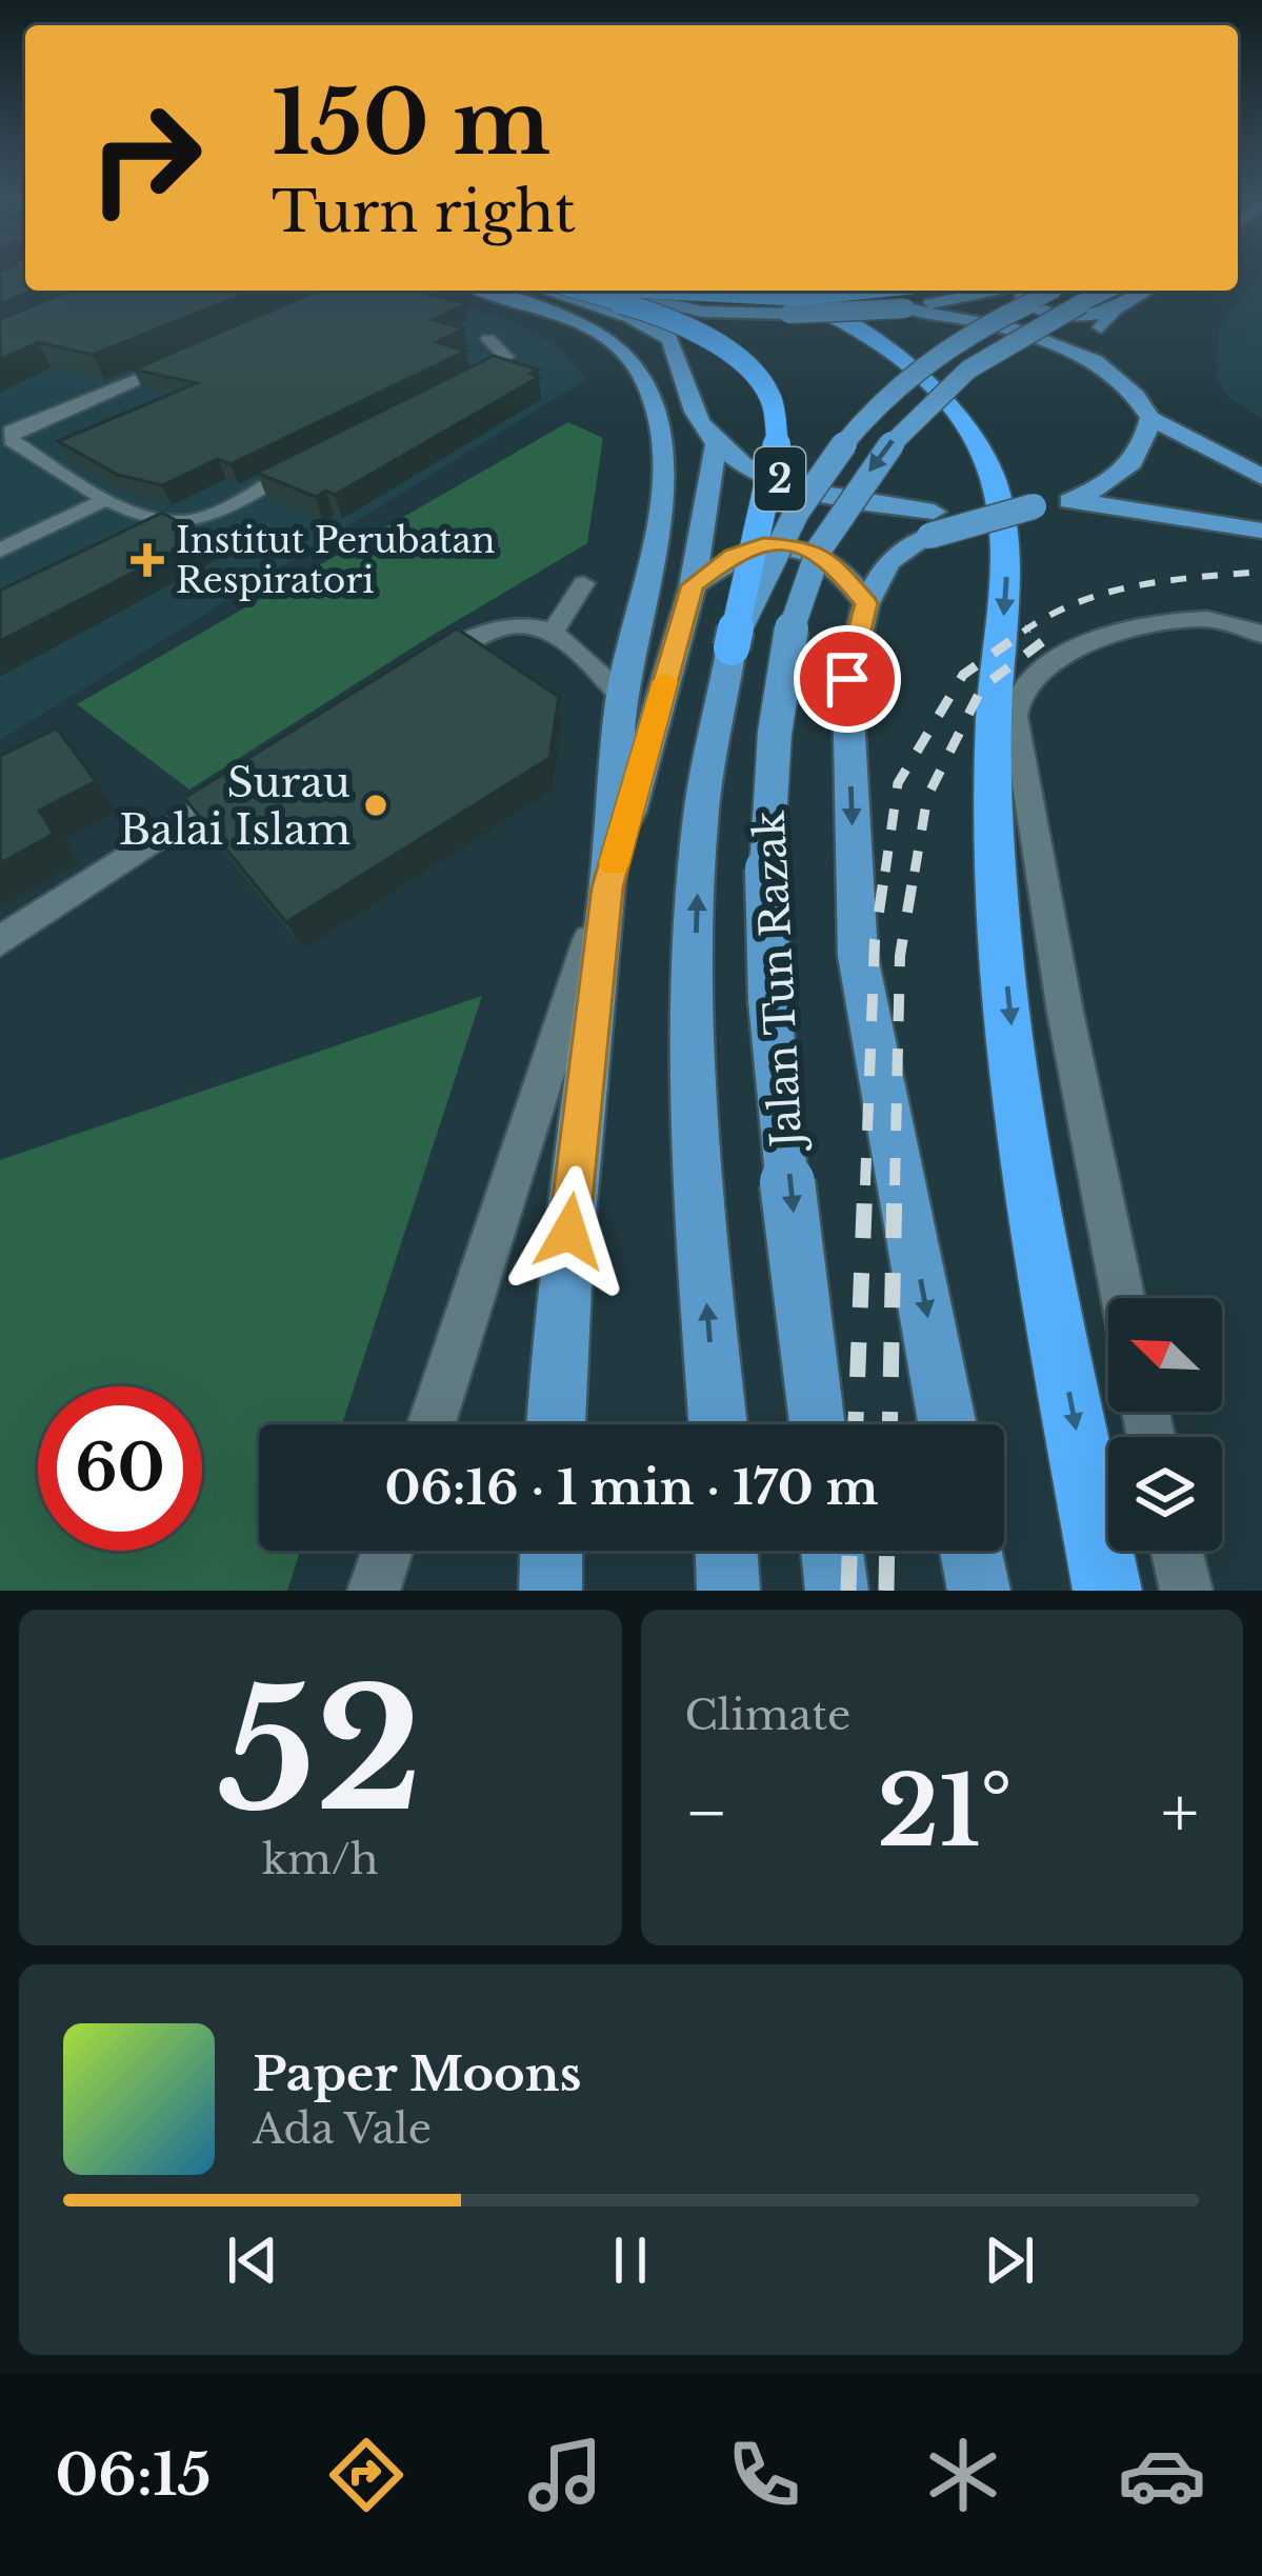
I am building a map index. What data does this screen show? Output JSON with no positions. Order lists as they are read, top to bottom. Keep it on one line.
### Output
{"streets":{"main road":["2","Jalan Tun Razak"]},"places":{"health":["Institut Perubatan Respiratori"],"other":["Surau Balai Islam"]},"north":"top left","page":{"turn":["150 m","Turn right"],"limit":"60","trip":"06:16 · 1 min · 170 m","tile":[["52","km/h"],"Climate"],"heat":["−","21°","+"],"song":["Paper Moons","Ada Vale"],"tabs":"06:15"}}
